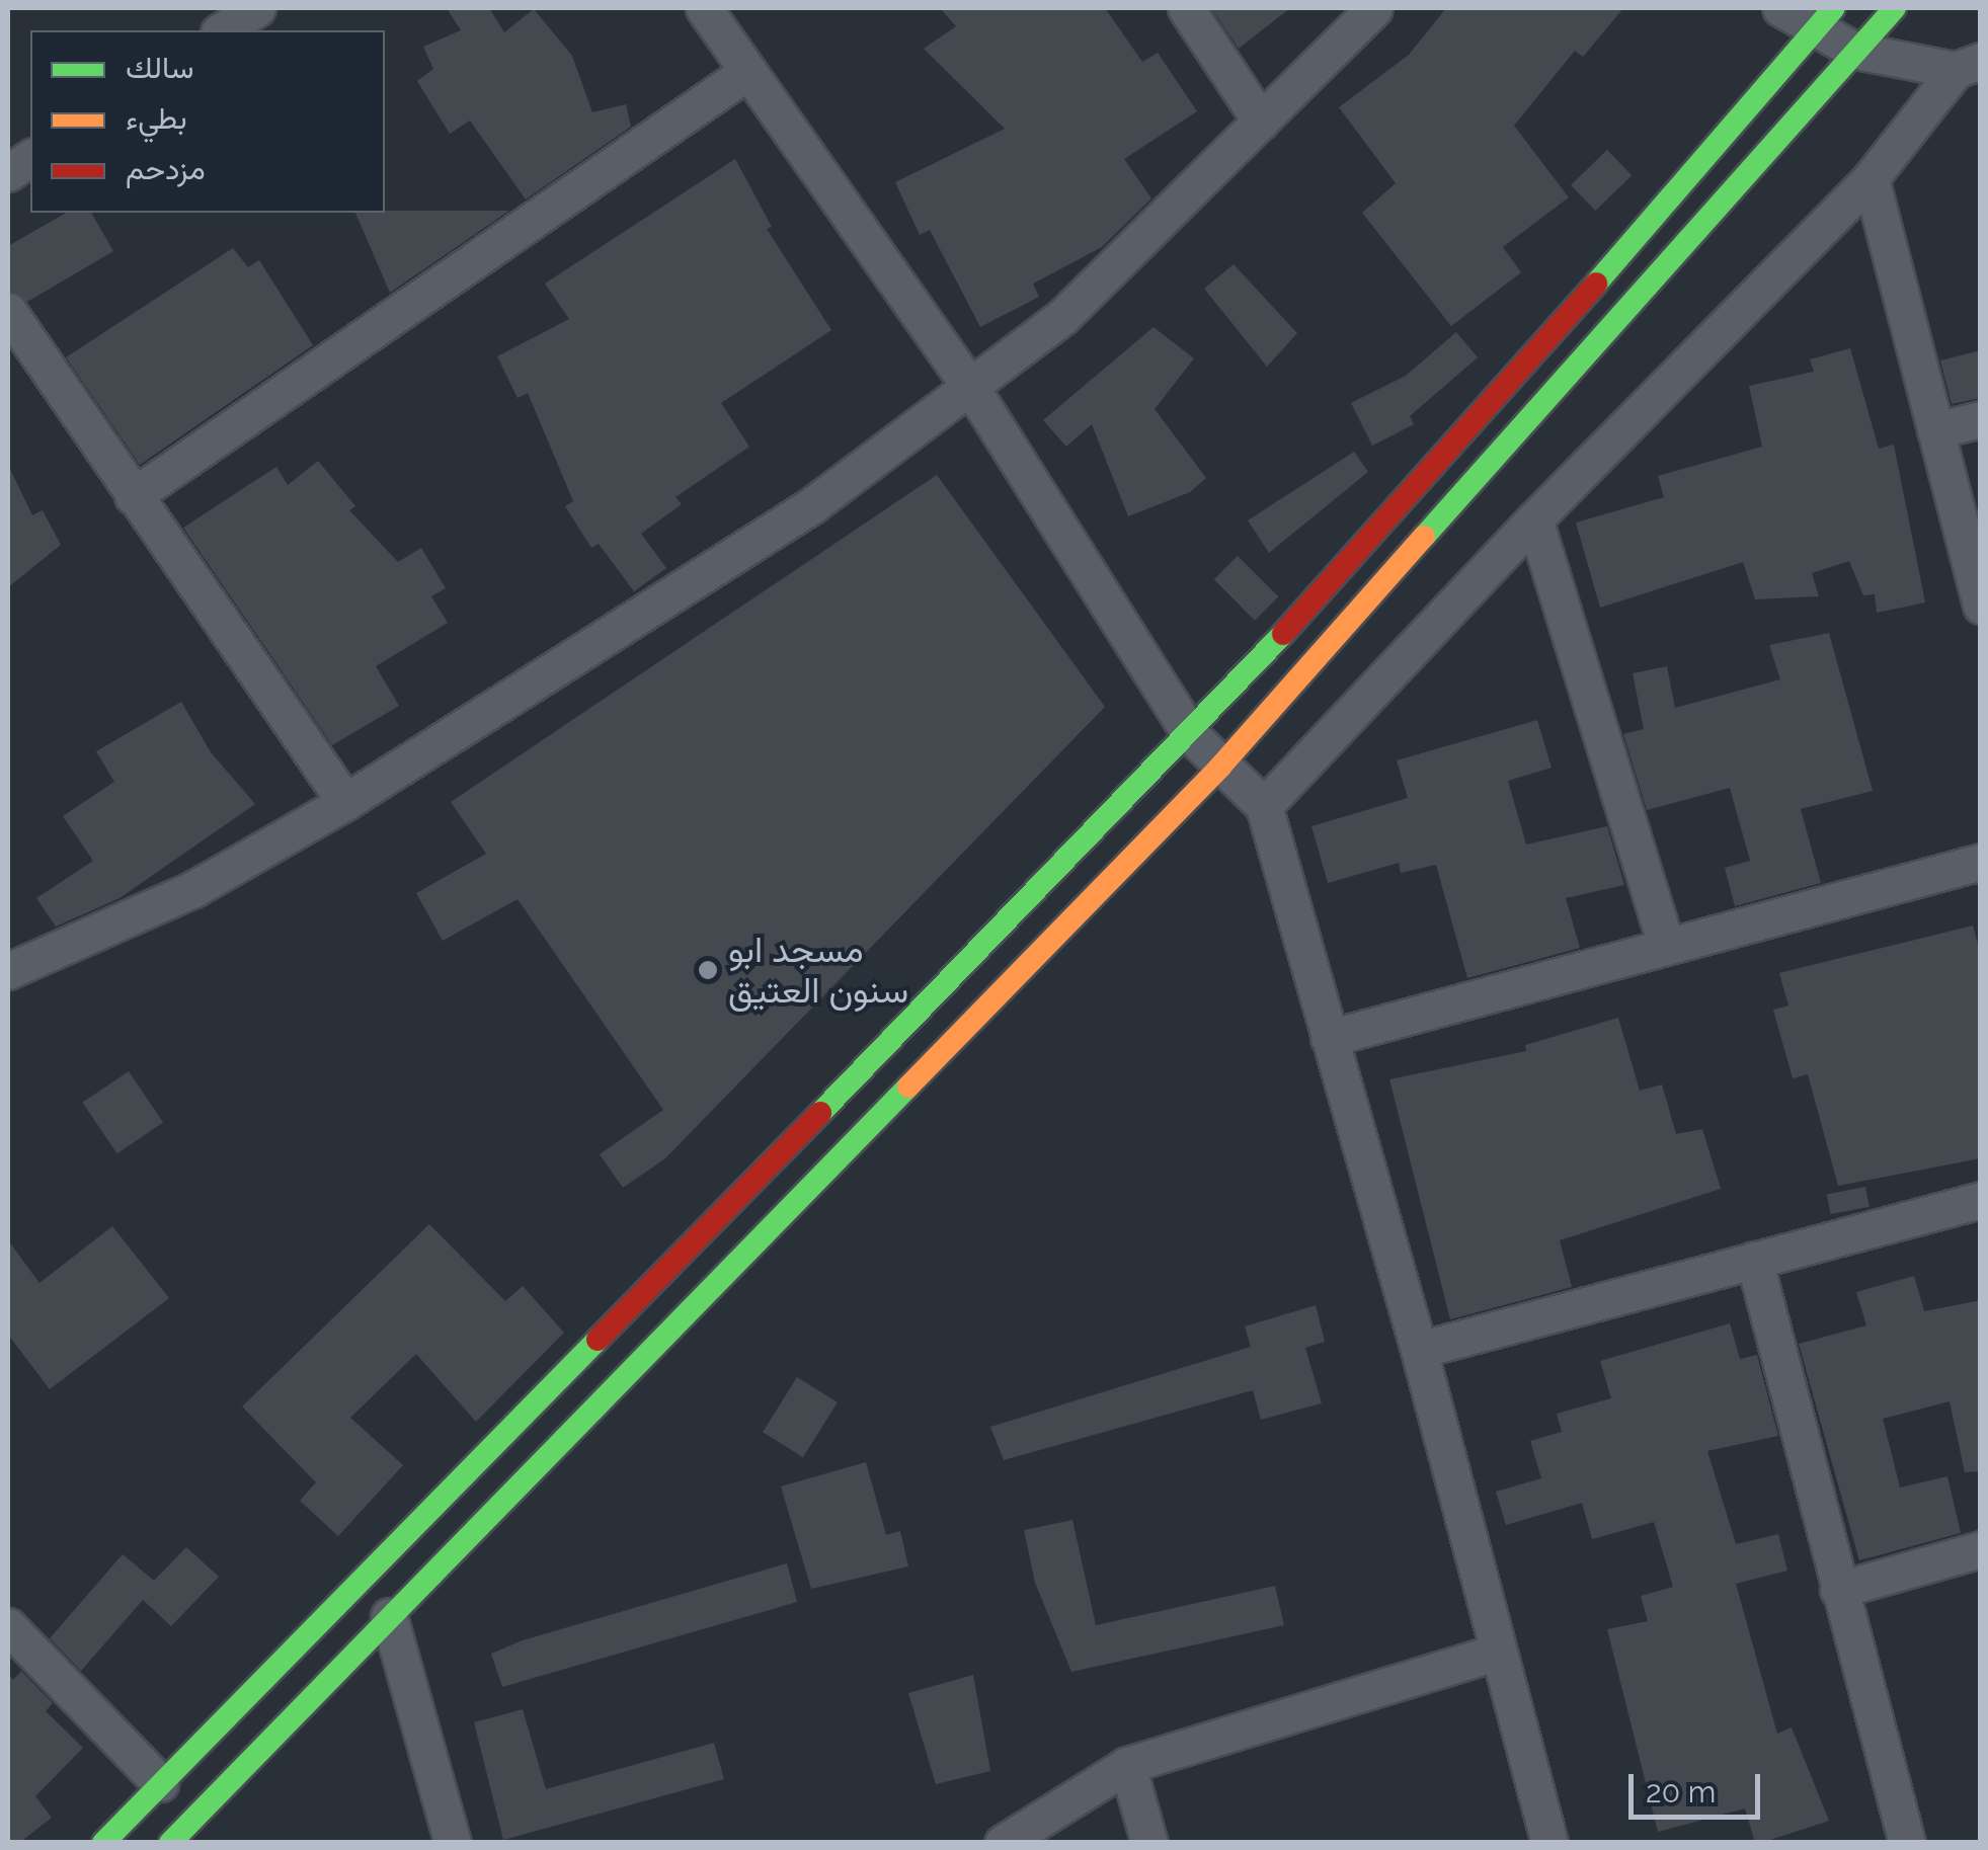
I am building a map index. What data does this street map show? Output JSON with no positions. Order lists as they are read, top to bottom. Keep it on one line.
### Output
{"places":["مسجد ابو سنون العتيق"],"legend":["سالك","بطيء","مزدحم"],"scale_bar":"20 m"}
